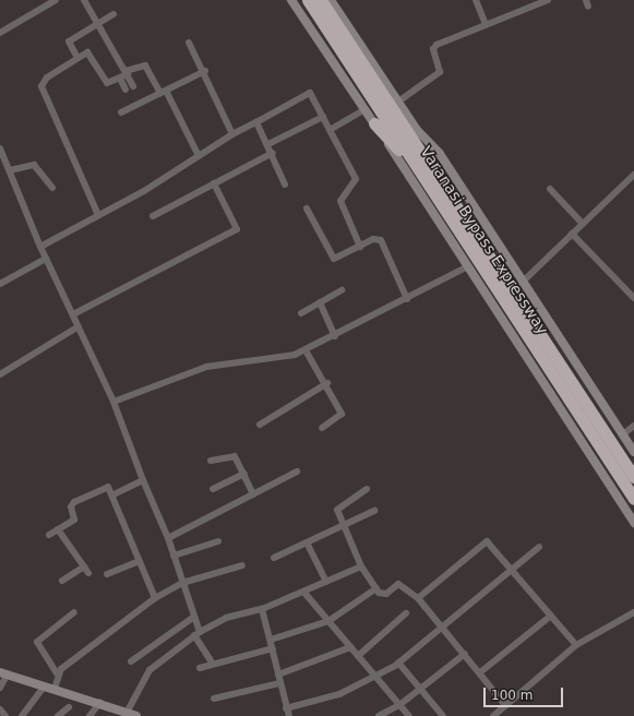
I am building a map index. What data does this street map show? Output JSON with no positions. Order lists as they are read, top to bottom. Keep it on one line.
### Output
{"streets":{"highway":["Varanasi Bypass Expressway"]},"scale_bar":"100 m"}
